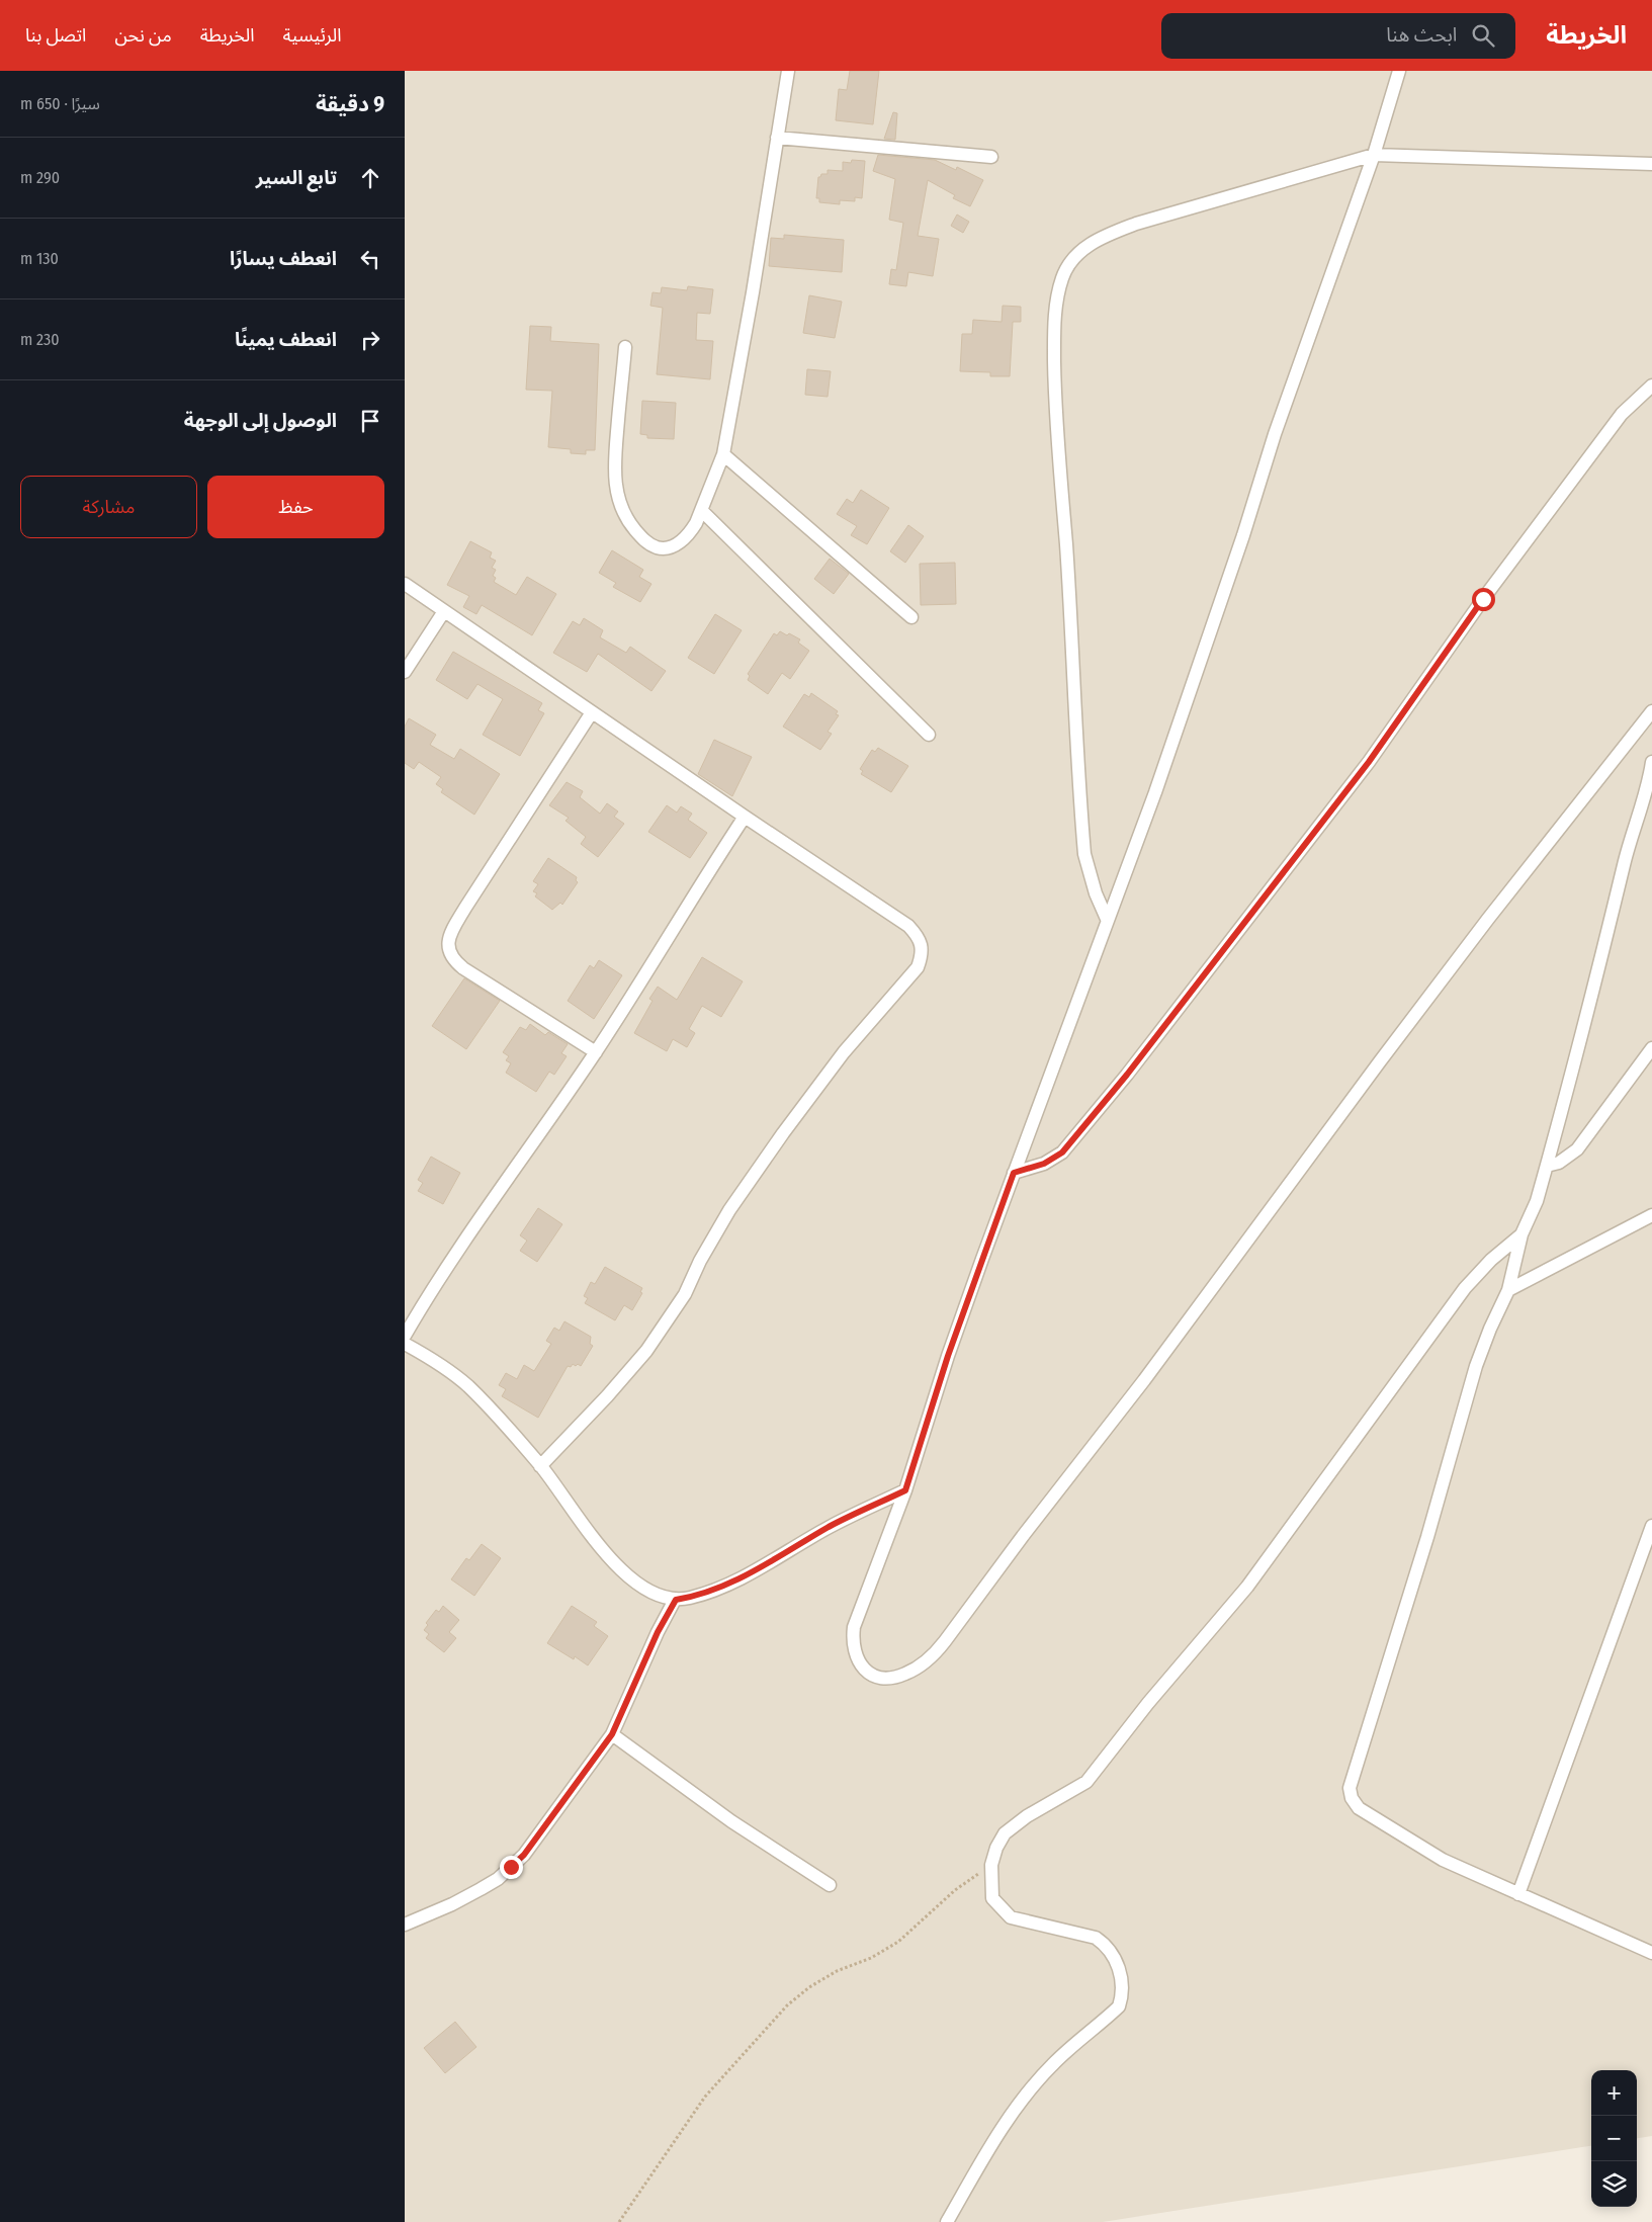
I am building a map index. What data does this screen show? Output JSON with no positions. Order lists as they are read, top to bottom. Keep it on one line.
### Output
{"page":{"header":"الخريطة","search":"ابحث هنا","nav":["الرئيسية","الخريطة","من نحن","اتصل بنا"],"heading":["9 دقيقة","سيرًا · 650 m"],"list":[["تابع السير","290 m"],["انعطف يسارًا","130 m"],["انعطف يمينًا","230 m"],"الوصول إلى الوجهة"],"buttons":["حفظ","مشاركة"],"map_buttons":["+","−"]}}
